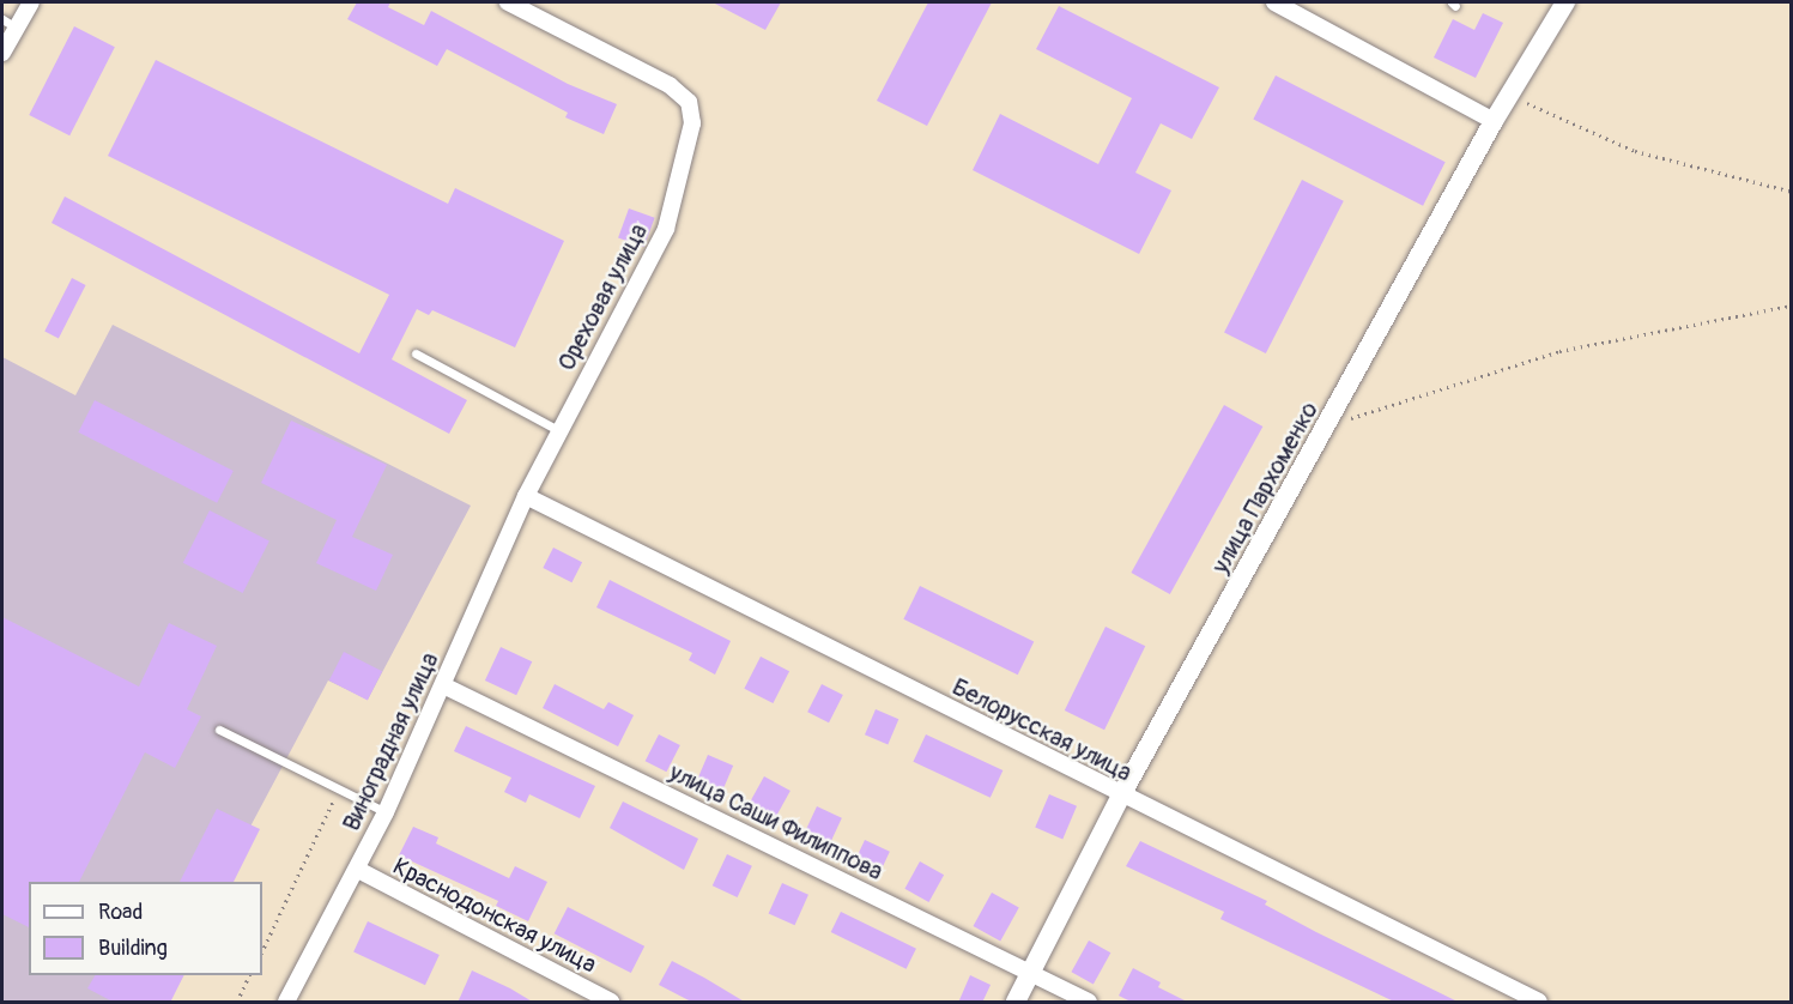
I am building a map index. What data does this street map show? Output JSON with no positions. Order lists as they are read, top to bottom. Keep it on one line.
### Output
{"streets":{"street":["Ореховая улица","улица Пархоменко","Белорусская улица","Виноградная улица","улица Саши Филиппова","Краснодонская улица"]},"crossings":[["Ореховая улица","Белорусская улица"],["Ореховая улица","Виноградная улица"],["улица Пархоменко","Белорусская улица"],["улица Пархоменко","улица Саши Филиппова"],["Белорусская улица","Виноградная улица"],["Виноградная улица","улица Саши Филиппова"],["Виноградная улица","Краснодонская улица"]],"legend":["Road","Building"]}
